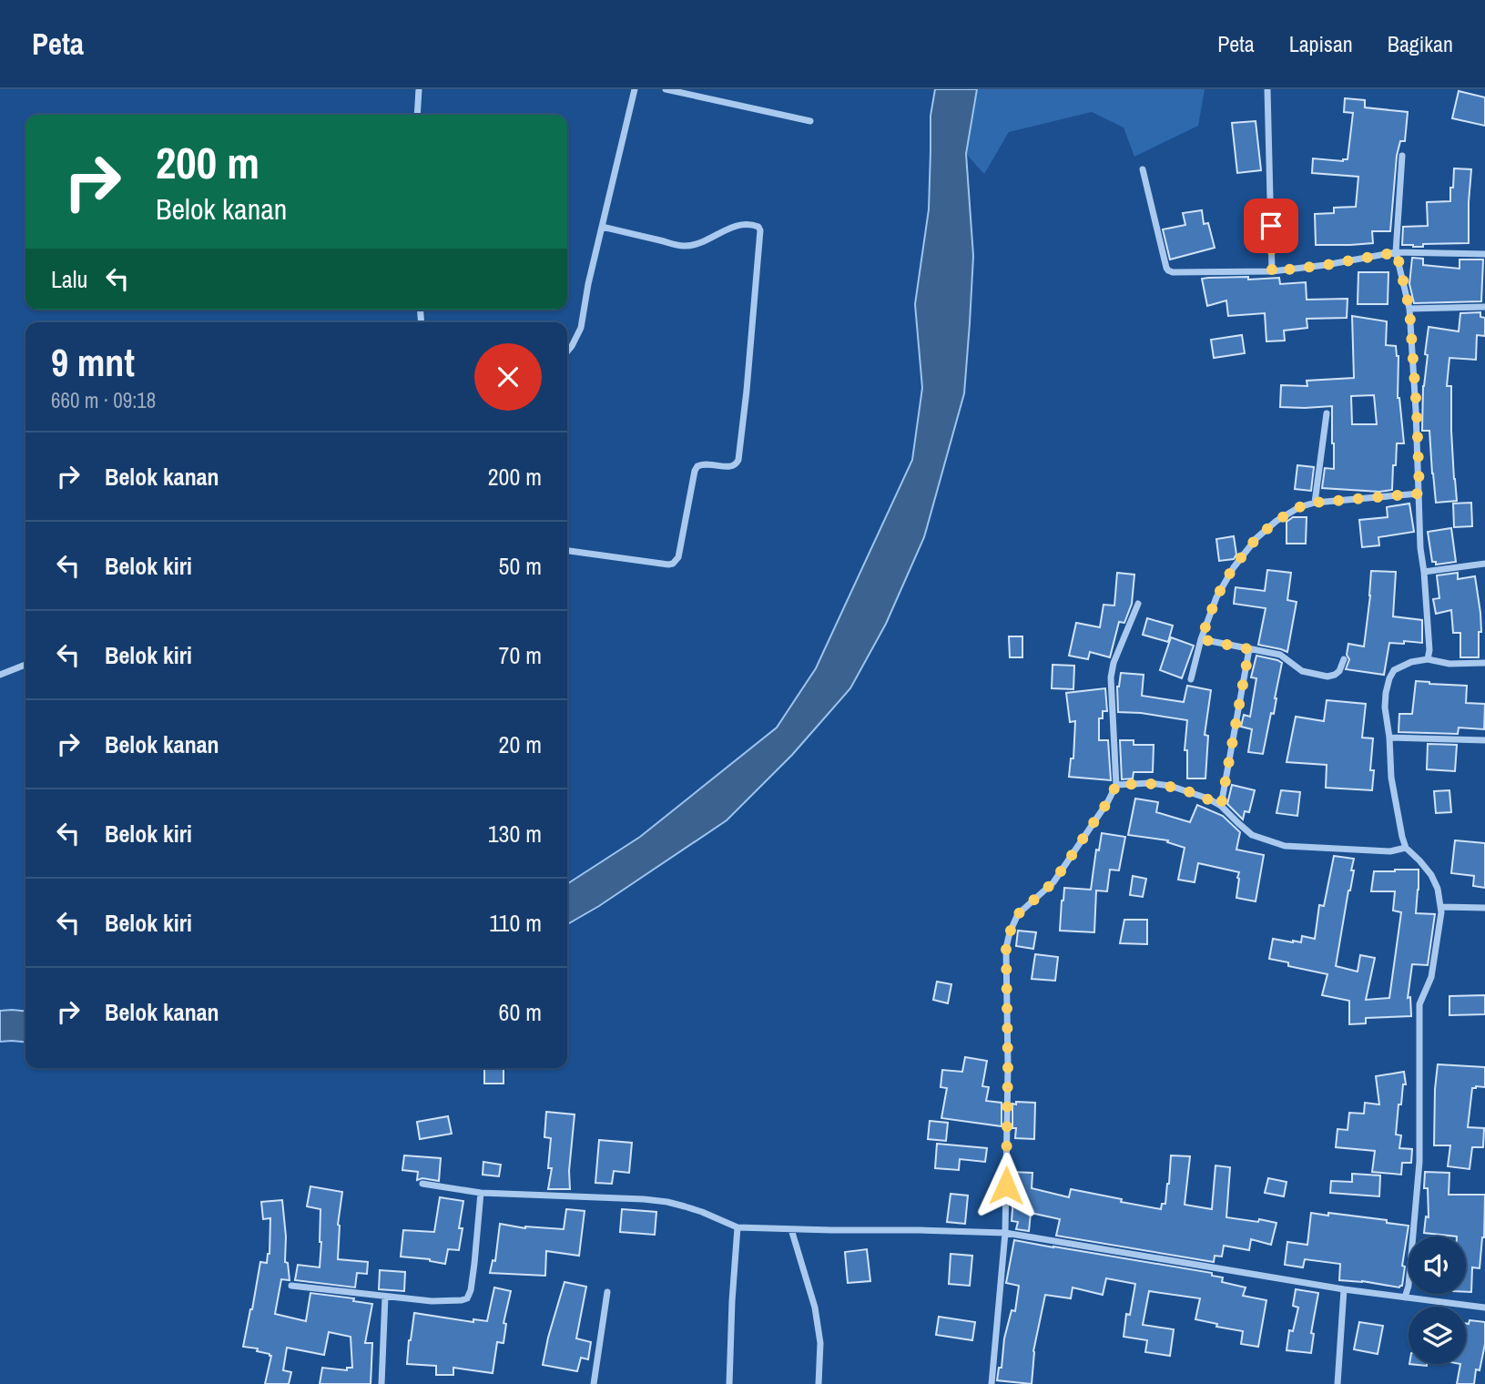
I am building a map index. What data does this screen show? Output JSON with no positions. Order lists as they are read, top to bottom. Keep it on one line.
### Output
{"page":{"header":"Peta","nav":["Peta","Lapisan","Bagikan"],"turn":["200 m","Belok kanan"],"then":"Lalu","heading":["9 mnt","660 m · 09:18"],"list":[{"name":"Belok kanan","value":"200 m"},{"name":"Belok kiri","value":"50 m"},{"name":"Belok kiri","value":"70 m"},{"name":"Belok kanan","value":"20 m"},{"name":"Belok kiri","value":"130 m"},{"name":"Belok kiri","value":"110 m"},{"name":"Belok kanan","value":"60 m"}]}}
